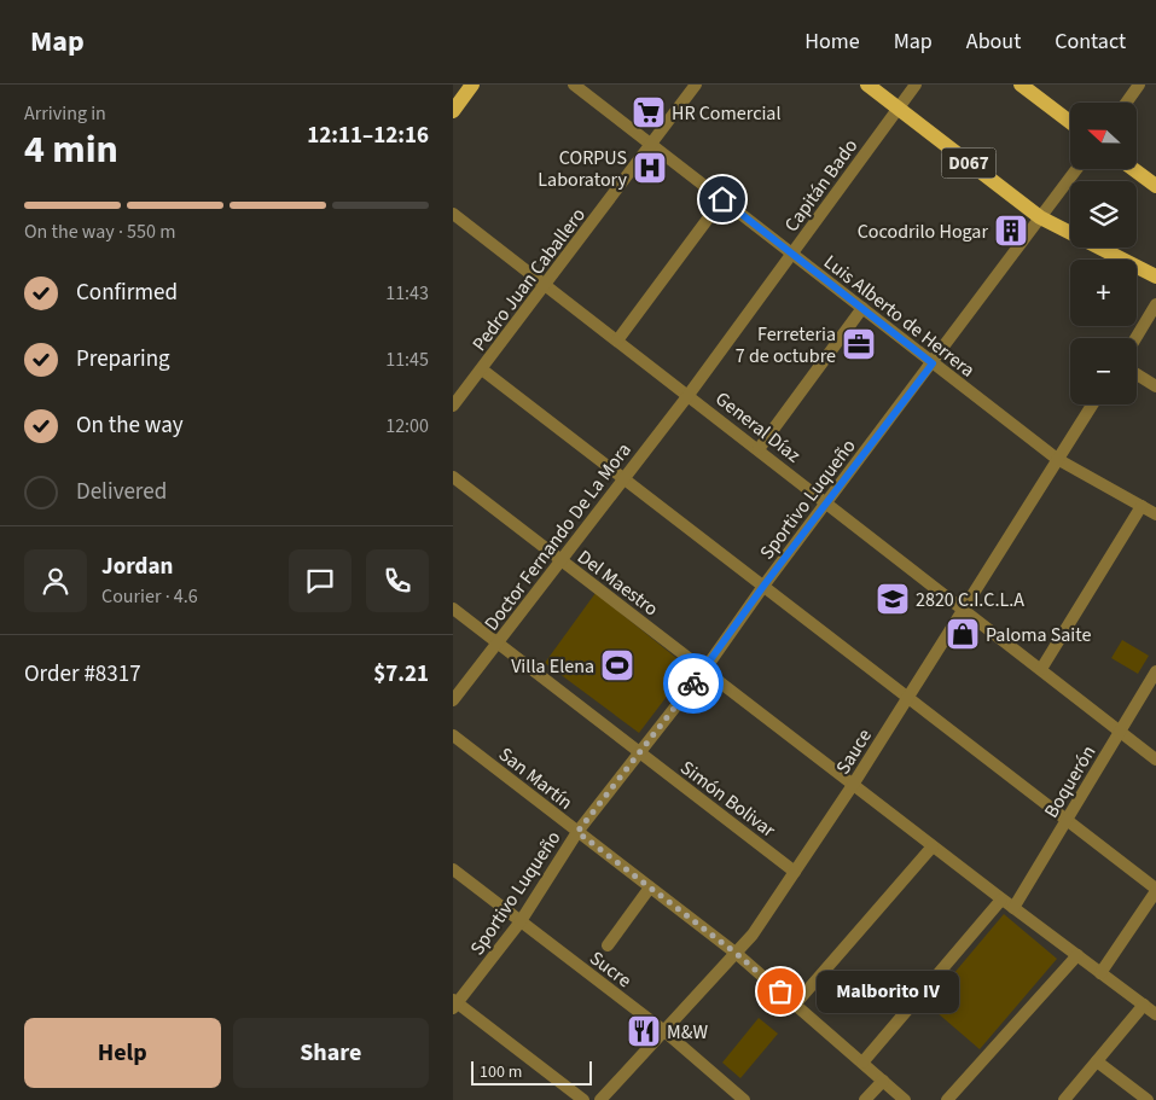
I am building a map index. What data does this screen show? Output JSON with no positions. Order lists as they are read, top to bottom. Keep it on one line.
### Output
{"streets":{"main road":["D067"],"street":["Capitán Bado","Pedro Juan Caballero","Luis Alberto de Herrera","General Díaz","Sportivo Luqueño","Doctor Fernando De La Mora","Del Maestro","Sauce","San Martín","Boquerón","Simón Bolivar","Sucre"]},"crossings":[["D067","Capitán Bado"],["D067","Sportivo Luqueño"],["Capitán Bado","Luis Alberto de Herrera"],["Capitán Bado","General Díaz"],["Capitán Bado","Doctor Fernando De La Mora"],["Pedro Juan Caballero","Luis Alberto de Herrera"],["Pedro Juan Caballero","General Díaz"],["Luis Alberto de Herrera","Sportivo Luqueño"],["Luis Alberto de Herrera","Sauce"],["General Díaz","Sportivo Luqueño"],["General Díaz","Doctor Fernando De La Mora"],["General Díaz","Sauce"],["General Díaz","Boquerón"],["Sportivo Luqueño","Del Maestro"],["Sportivo Luqueño","San Martín"],["Sportivo Luqueño","Simón Bolivar"],["Sportivo Luqueño","Sucre"],["Doctor Fernando De La Mora","Del Maestro"],["Doctor Fernando De La Mora","Simón Bolivar"],["Del Maestro","Sauce"],["Del Maestro","Boquerón"],["Sauce","San Martín"],["Sauce","Simón Bolivar"],["Sauce","Sucre"]],"places":{"supermarket":["HR Comercial"],"hospital":["CORPUS Laboratory"],"building":["Cocodrilo Hogar"],"office":["Ferreteria 7 de octubre"],"school or university":["2820 C.I.C.L.A"],"shop":["Paloma Saite"],"sports":["Villa Elena"],"other":["Malborito IV"],"restaurant":["M&W"]},"scale_bar":"100 m","north":"left","page":{"header":"Map","nav":["Home","Map","About","Contact"],"heading":["4 min","Arriving in","12:11–12:16"],"panel":["Jordan","Courier · 4.6","Order #8317","$7.21"],"map_buttons":["+","−"],"bar":"On the way · 550 m","list":[["Confirmed","11:43"],["Preparing","11:45"],["On the way","12:00"],"Delivered"],"bubble":"Malborito IV","buttons":["Help","Share"],"scale":"100 m"}}
